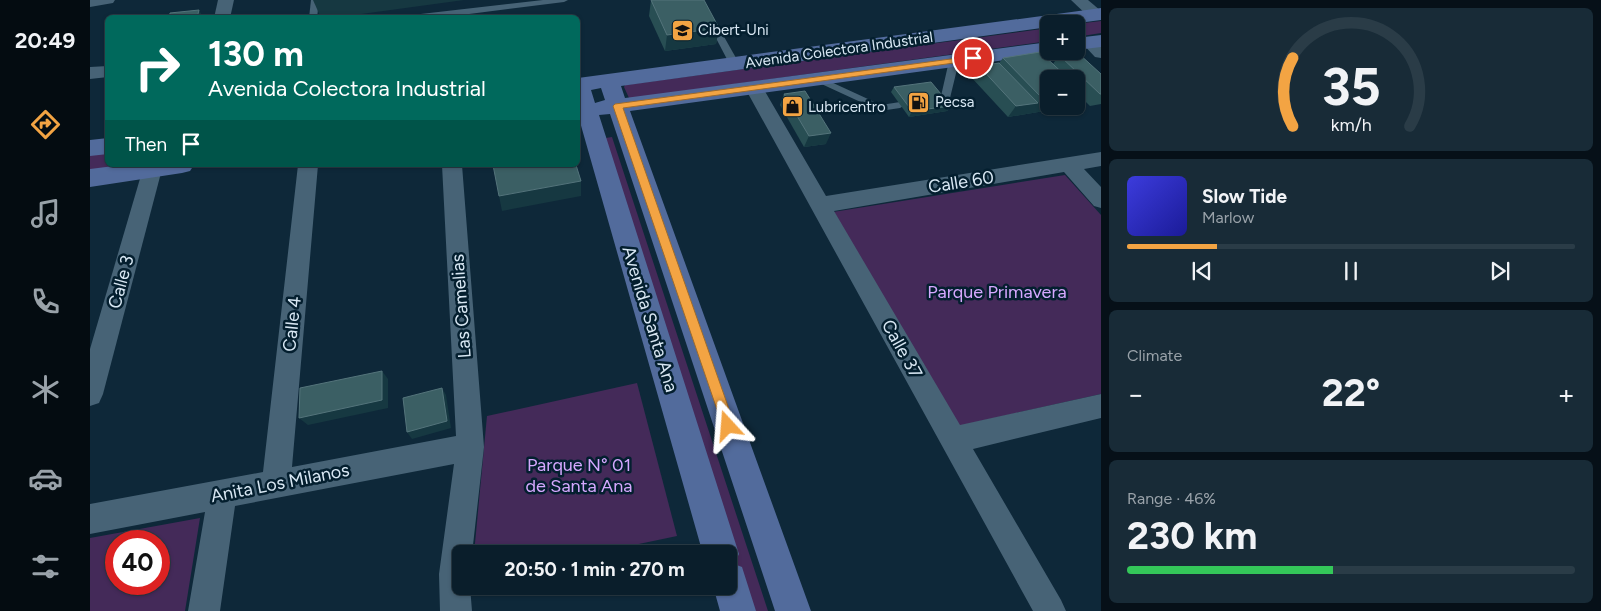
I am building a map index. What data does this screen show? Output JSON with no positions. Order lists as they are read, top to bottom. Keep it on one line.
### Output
{"streets":{"main road":["Avenida Colectora Industrial","Avenida Santa Ana"],"street":["Calle 60","Calle 3","Las Camelias","Calle 4","Calle 37","Anita Los Milanos"]},"crossings":[["Avenida Colectora Industrial","Avenida Santa Ana"],["Avenida Colectora Industrial","Calle 37"],["Calle 60","Calle 37"],["Las Camelias","Anita Los Milanos"],["Calle 4","Anita Los Milanos"]],"parks":["Parque Primavera","Parque N° 01 de Santa Ana"],"places":{"school or university":["Cibert-Uni"],"fuel station":["Pecsa"],"shop":["Lubricentro"]},"page":{"tabs":"20:49","map_buttons":["+","−"],"turn":["130 m","Avenida Colectora Industrial"],"then":"Then","song":["Slow Tide","Marlow"],"tile":["Climate",["Range · 46%","230 km"]],"heat":["−","22°","+"],"limit":"40","trip":"20:50 · 1 min · 270 m","gauge":["35","km/h"]}}
